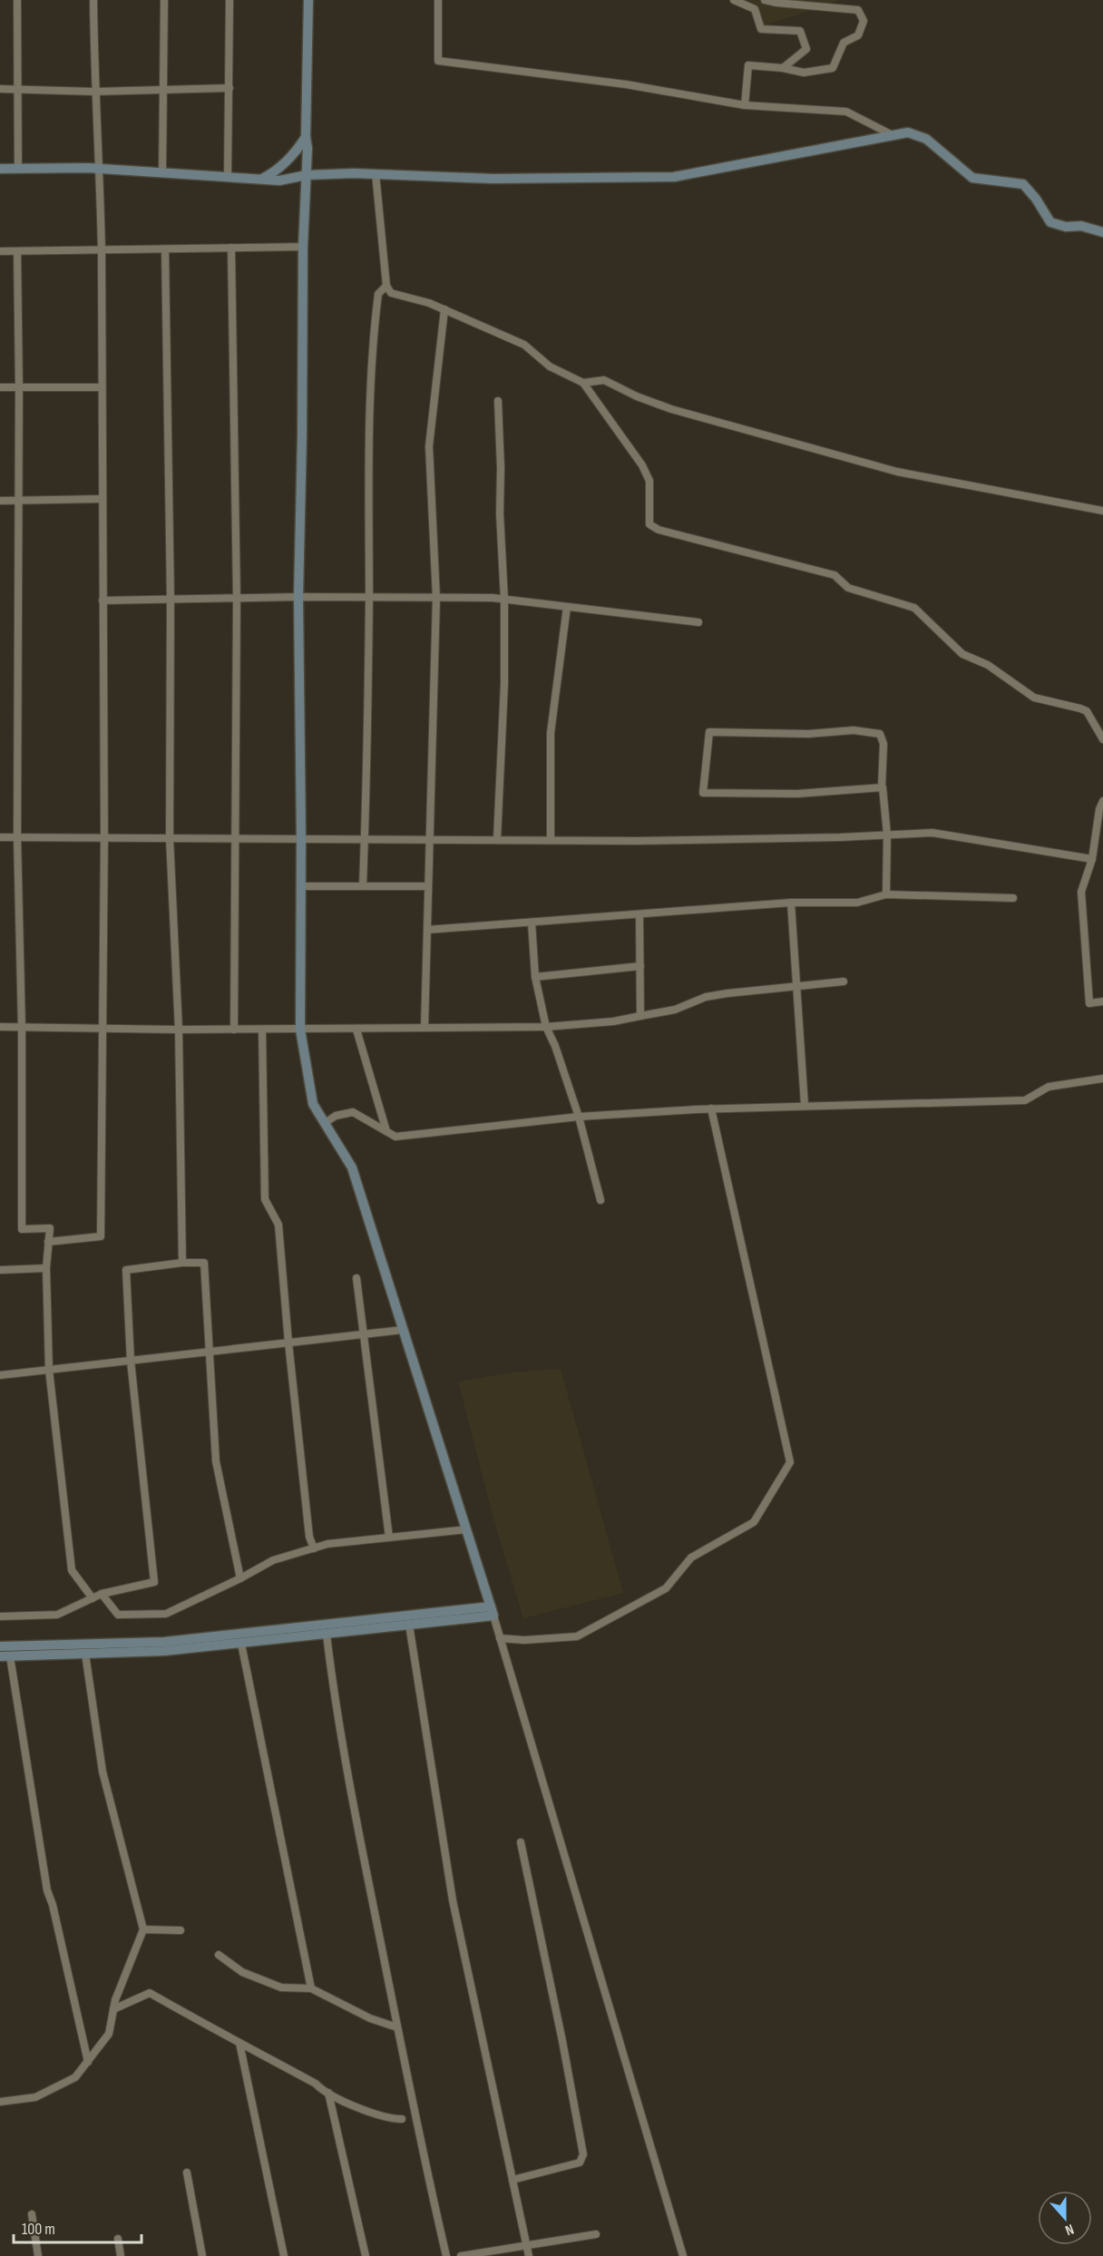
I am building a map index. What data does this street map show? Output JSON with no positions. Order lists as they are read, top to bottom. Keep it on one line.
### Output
{"scale_bar":"100 m","north":"bottom"}
